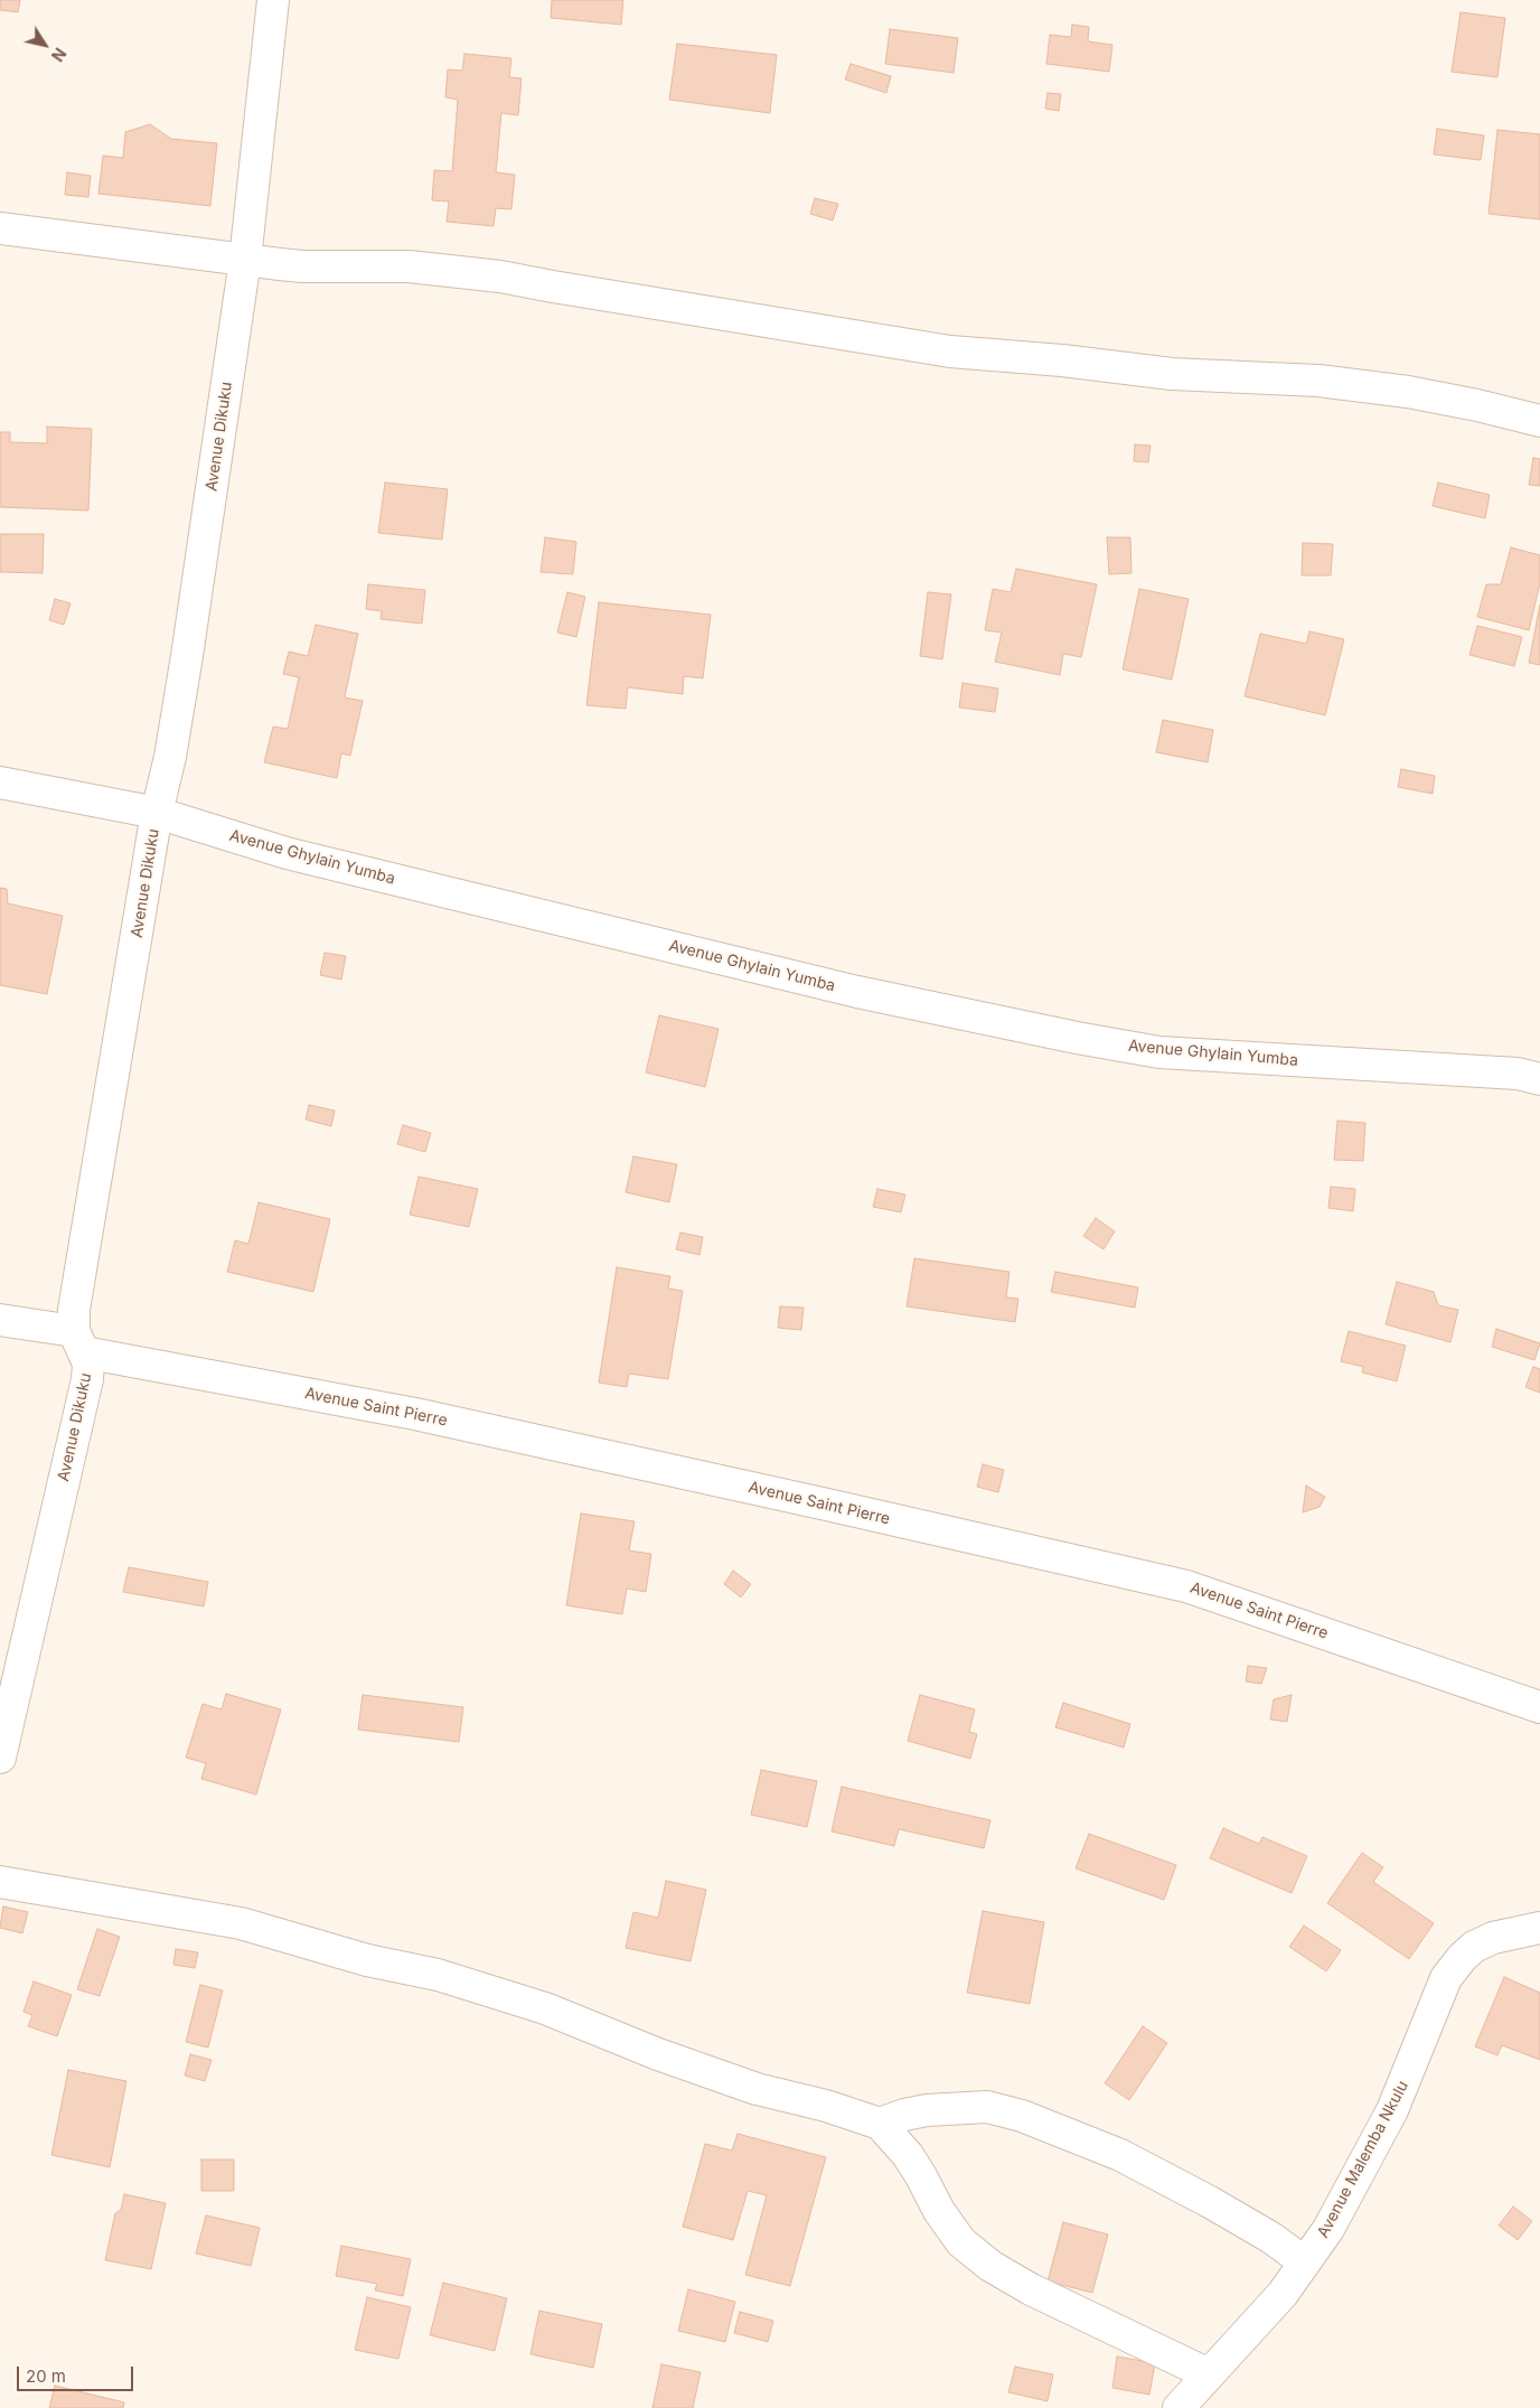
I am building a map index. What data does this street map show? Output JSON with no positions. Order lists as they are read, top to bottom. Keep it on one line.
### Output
{"streets":{"street":["Avenue Dikuku","Avenue Ghylain Yumba","Avenue Saint Pierre","Avenue Malemba Nkulu"]},"crossings":[["Avenue Dikuku","Avenue Ghylain Yumba"],["Avenue Dikuku","Avenue Saint Pierre"]],"scale_bar":"20 m","north":"bottom right"}
